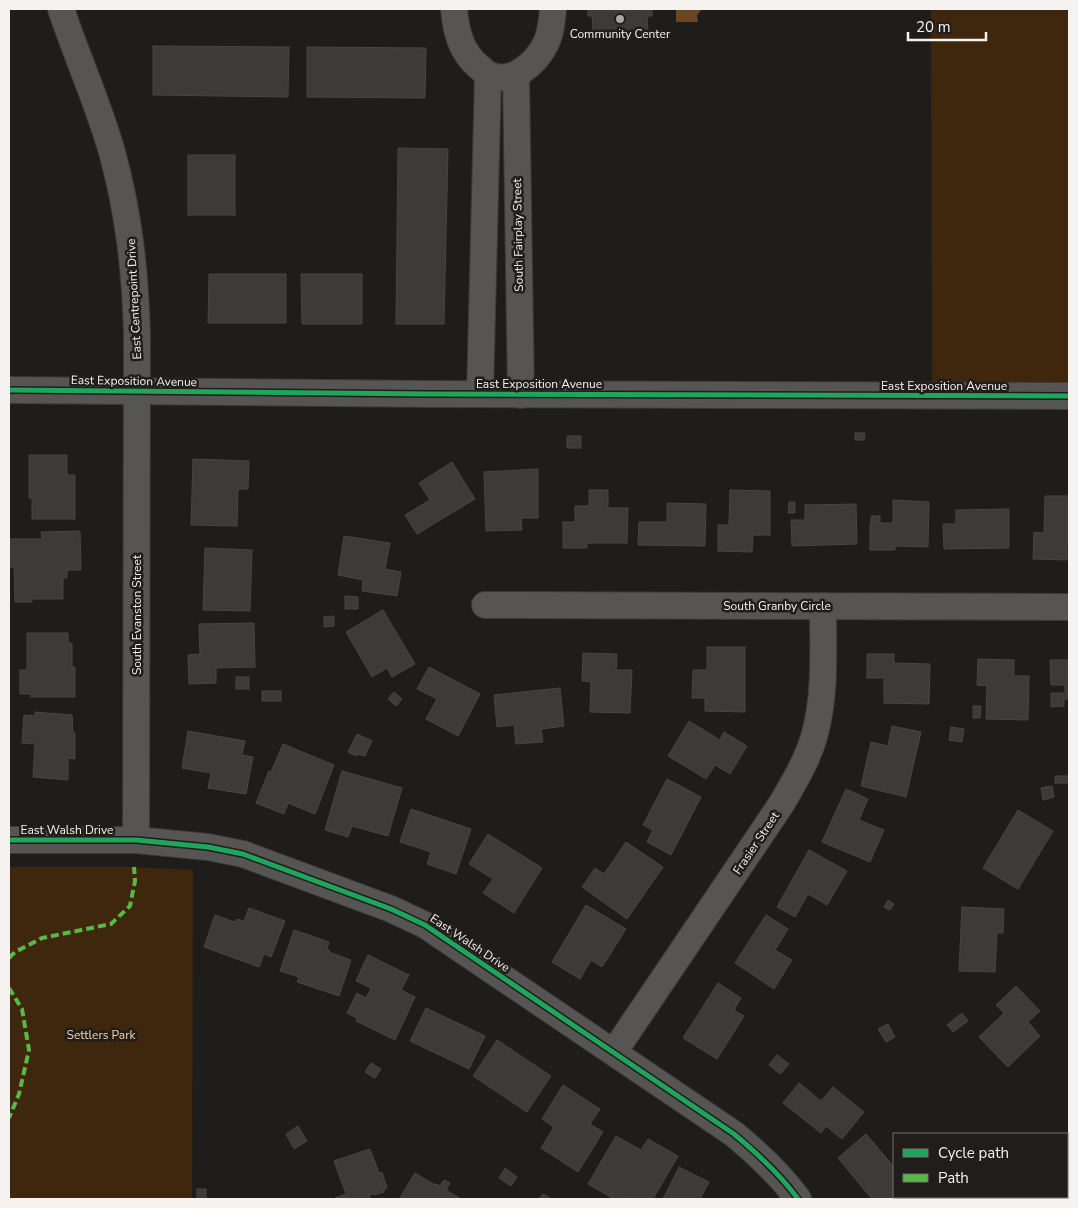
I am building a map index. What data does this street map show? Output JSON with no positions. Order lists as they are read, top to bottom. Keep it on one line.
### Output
{"streets":{"street":["South Fairplay Street","East Centrepoint Drive","East Exposition Avenue","South Granby Circle","South Evanston Street","East Walsh Drive","Frasier Street"]},"crossings":[["South Fairplay Street","East Exposition Avenue"],["East Centrepoint Drive","East Exposition Avenue"],["East Centrepoint Drive","South Evanston Street"],["East Exposition Avenue","South Evanston Street"],["South Granby Circle","Frasier Street"],["South Evanston Street","East Walsh Drive"],["East Walsh Drive","Frasier Street"]],"parks":["Settlers Park"],"places":["Community Center"],"legend":["Cycle path","Path"],"scale_bar":"20 m"}
